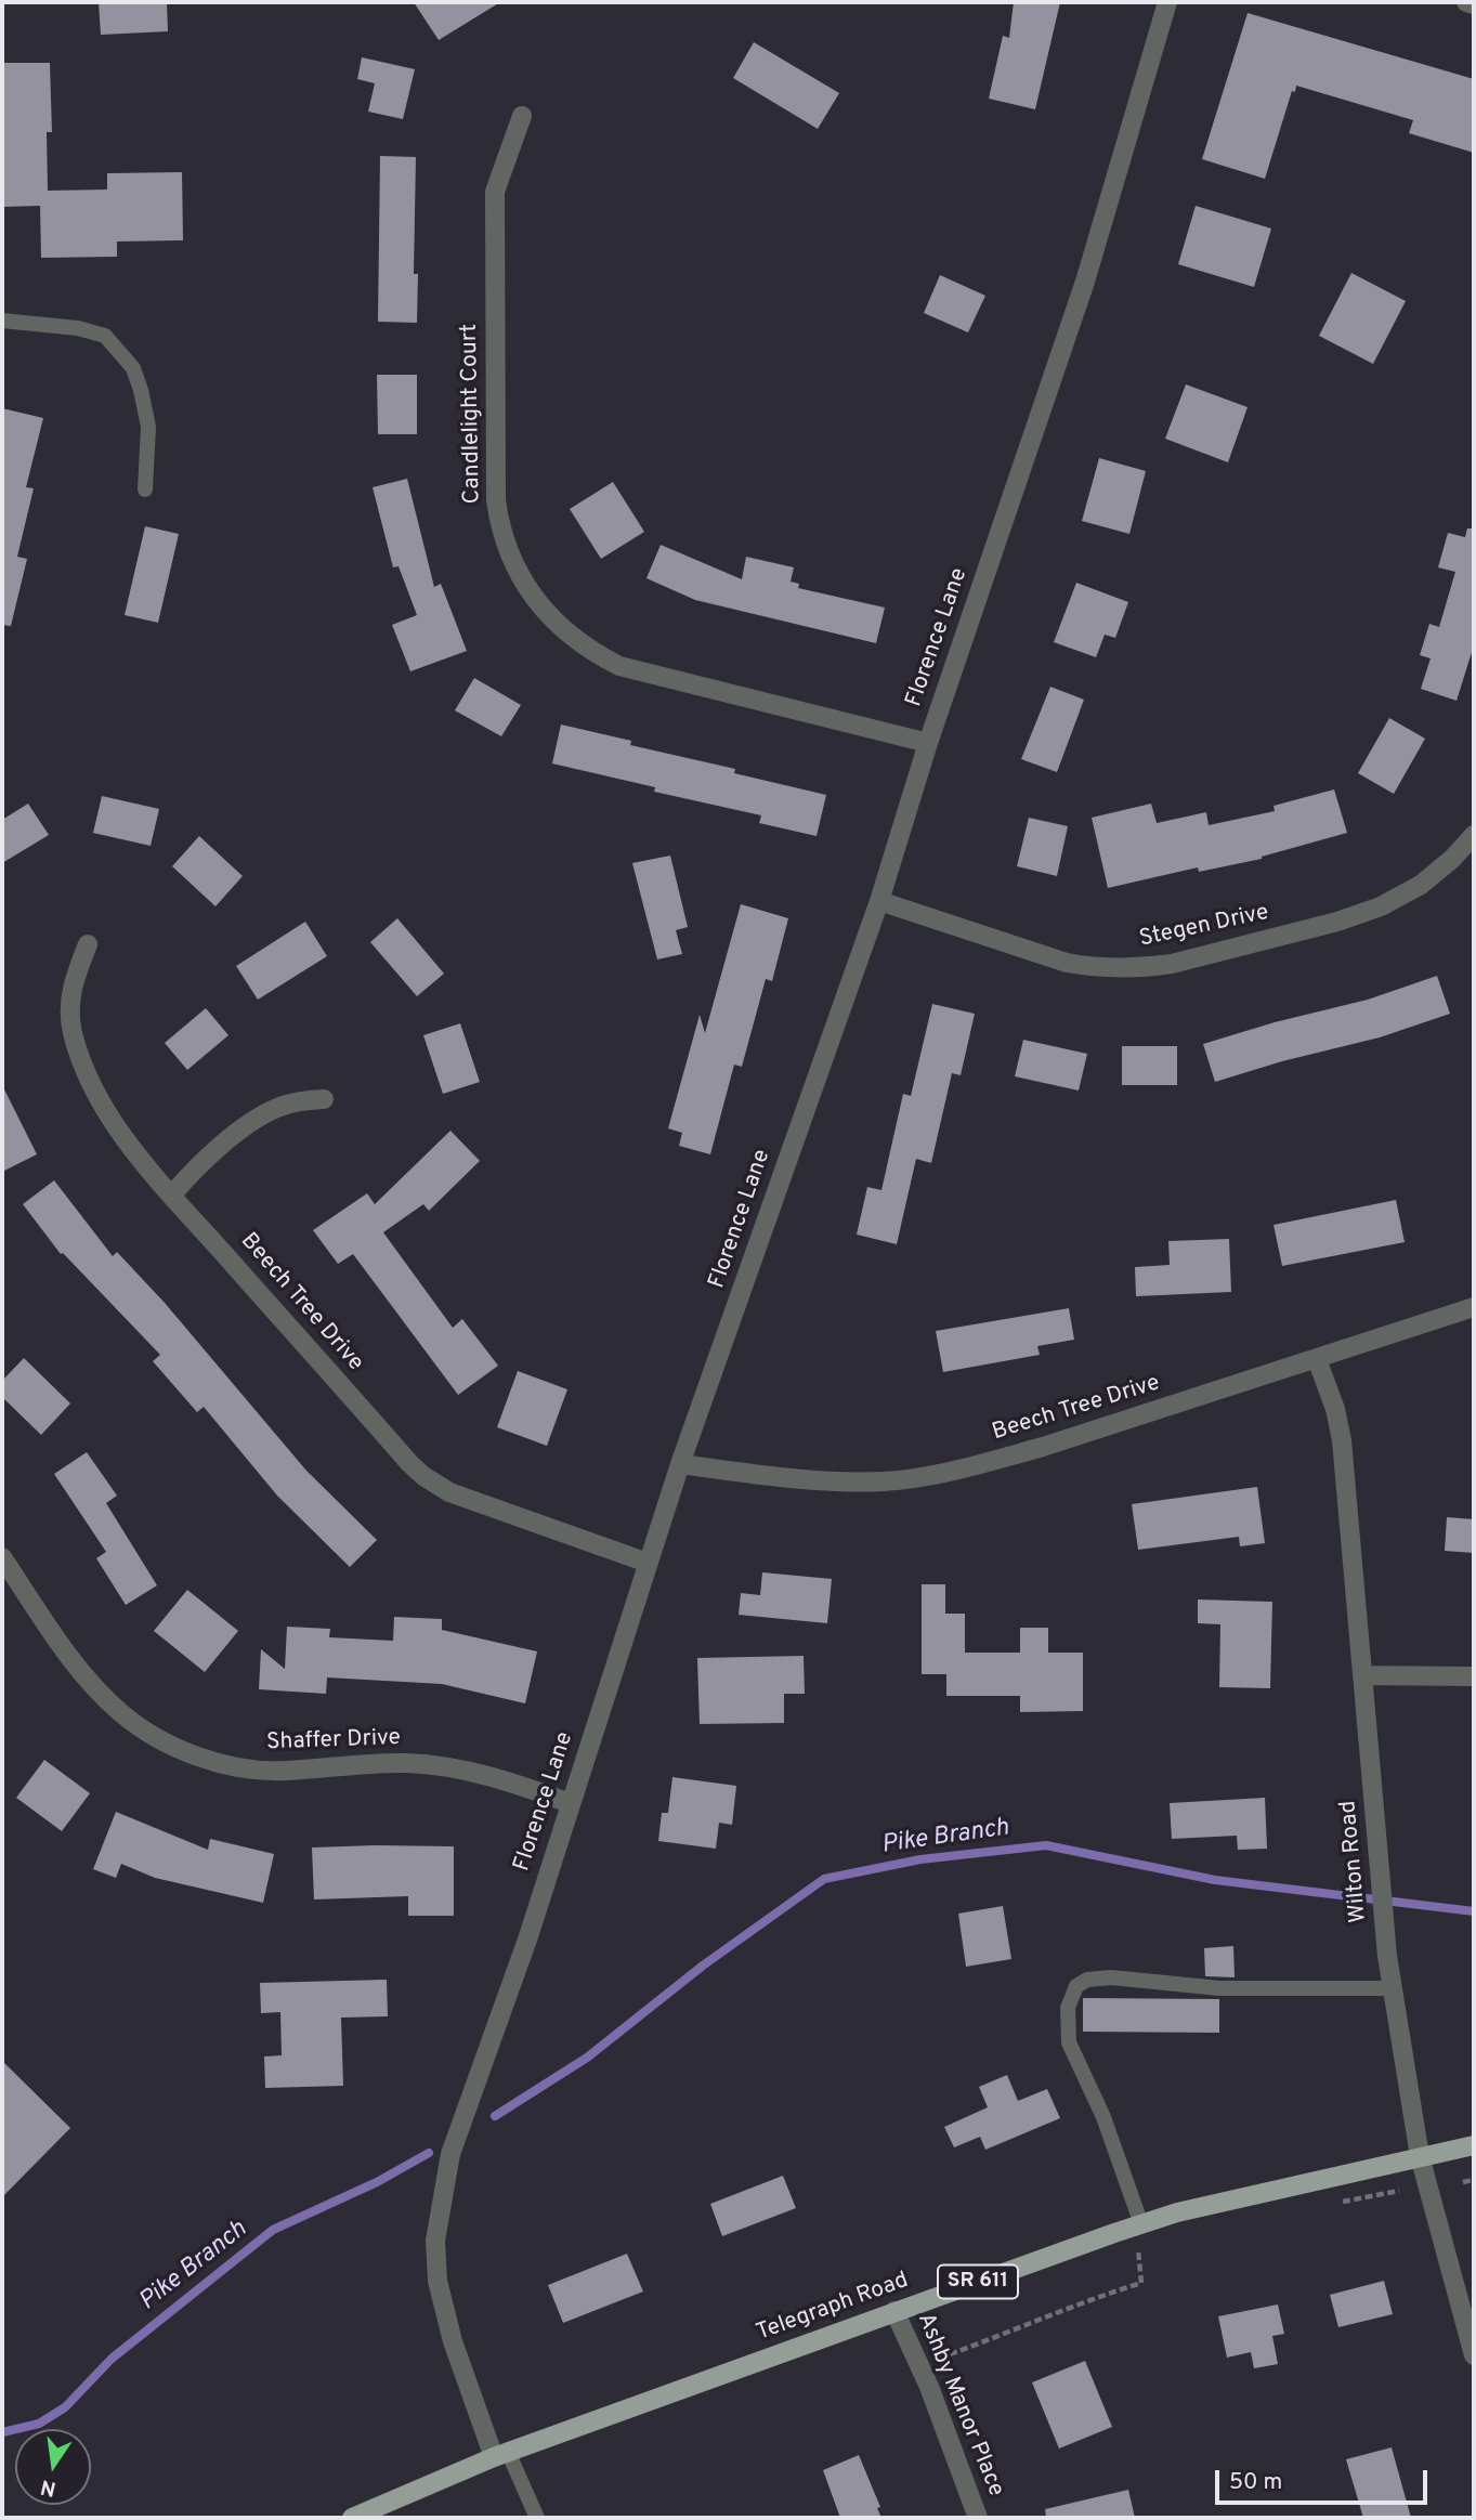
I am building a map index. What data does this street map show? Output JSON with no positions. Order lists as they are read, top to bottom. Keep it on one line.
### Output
{"streets":{"main road":["SR 611","Telegraph Road"],"street":["Candlelight Court","Florence Lane","Stegen Drive","Beech Tree Drive","Shaffer Drive","Wilton Road","Ashby Manor Place"]},"crossings":[["Candlelight Court","Florence Lane"],["Florence Lane","Stegen Drive"],["Florence Lane","Beech Tree Drive"],["Florence Lane","Shaffer Drive"],["Florence Lane","Telegraph Road"],["Beech Tree Drive","Wilton Road"],["Wilton Road","Telegraph Road"],["Telegraph Road","Ashby Manor Place"]],"water":["Pike Branch"],"scale_bar":"50 m","north":"bottom"}
